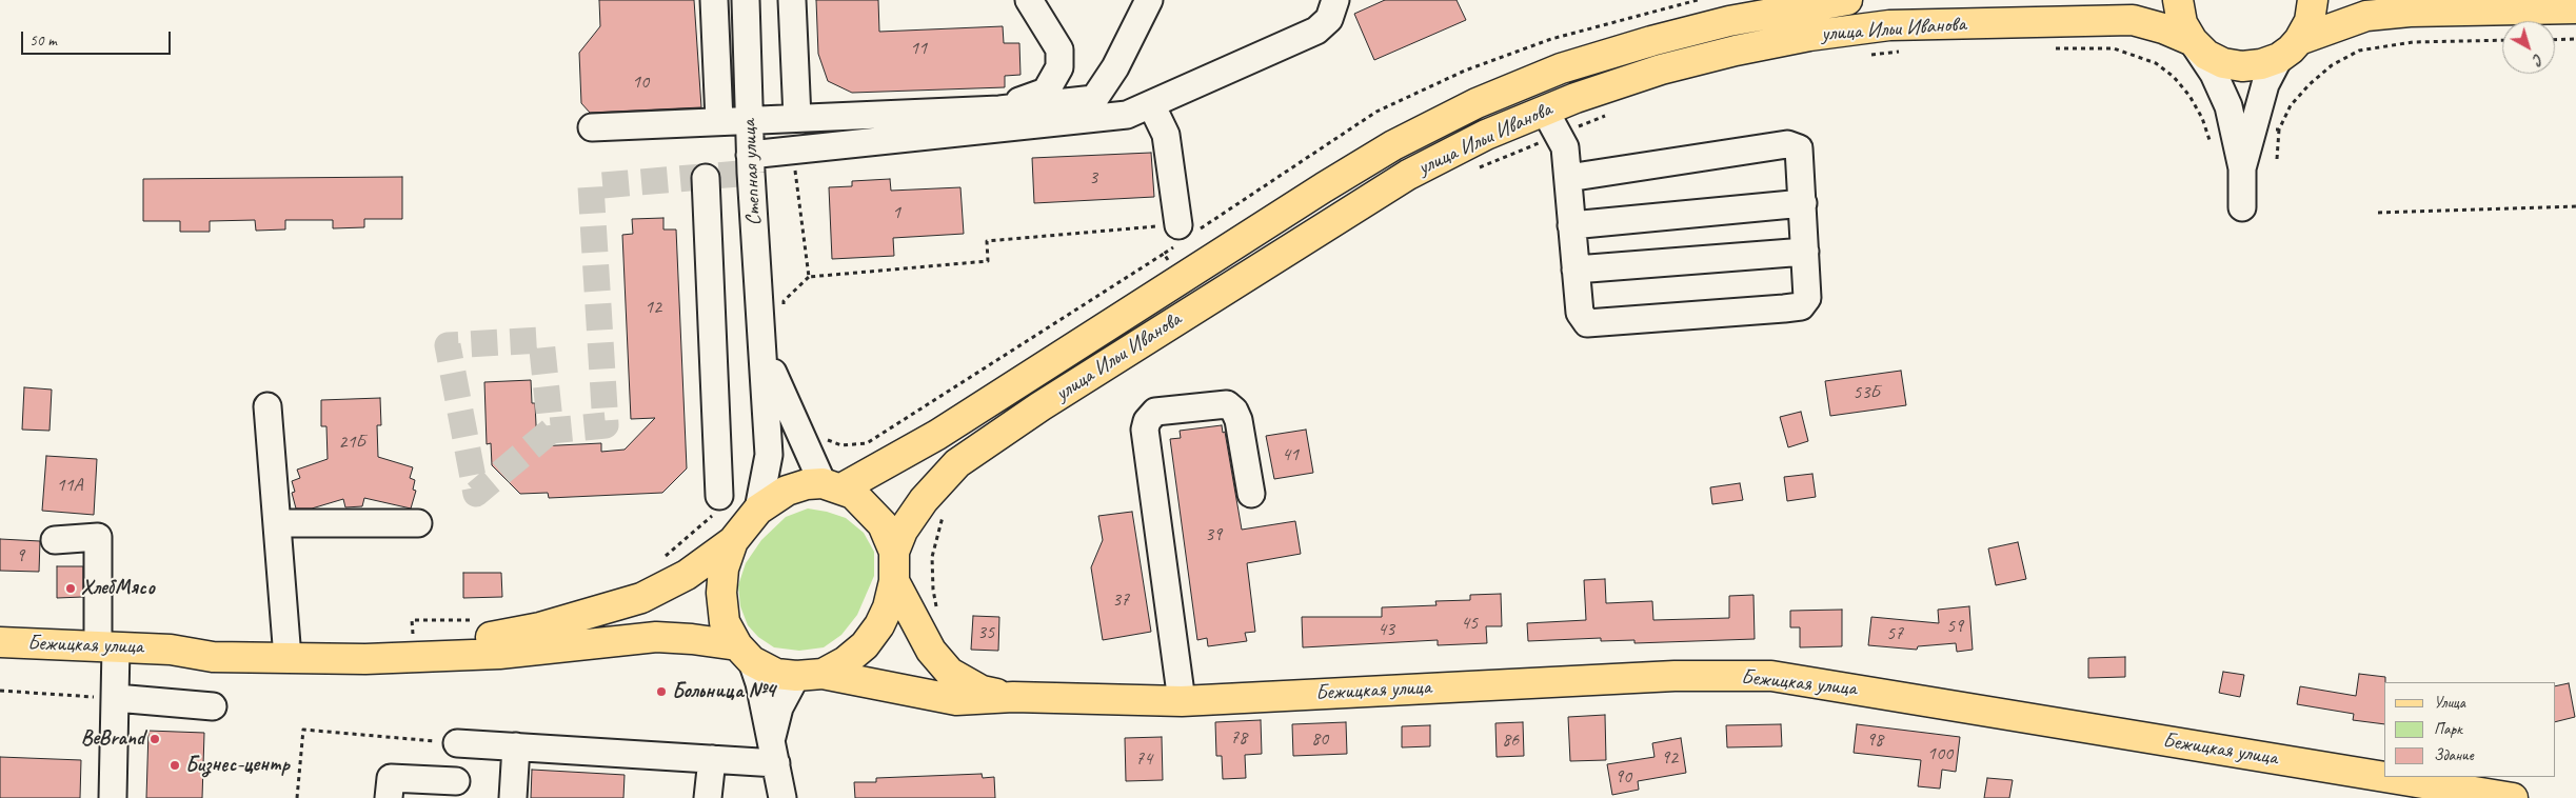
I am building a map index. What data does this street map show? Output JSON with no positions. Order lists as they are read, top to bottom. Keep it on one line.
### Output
{"streets":{"main road":["улица Ильи Иванова","Бежицкая улица"],"street":["Степная улица"]},"crossings":[["улица Ильи Иванова","Степная улица"]],"places":["ХлебМясо","Больница №4","BeBrand","Бизнес-центр"],"house_numbers":["11","10","3","1","12","53Б","21Б","41","11А","39","9","37","45","59","43","35","57","78","80","86","98","100","92","74","90"],"legend":["Улица","Парк","Здание"],"scale_bar":"50 m","north":"bottom right"}
